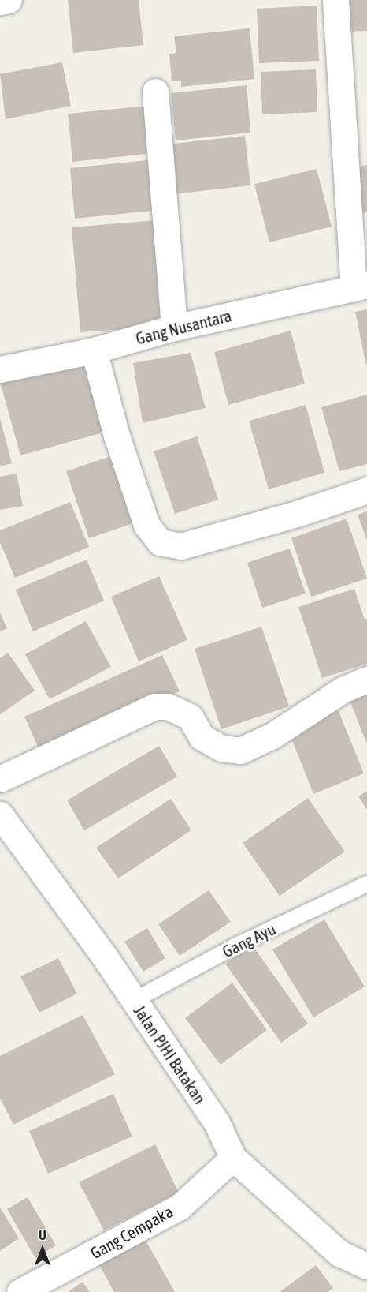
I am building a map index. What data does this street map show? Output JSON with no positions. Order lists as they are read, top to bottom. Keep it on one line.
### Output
{"streets":{"street":["Gang Nusantara","Jalan PJHI Batakan","Gang Cempaka"],"lane":["Gang Ayu"]},"crossings":[["Gang Ayu","Jalan PJHI Batakan"],["Jalan PJHI Batakan","Gang Cempaka"]],"north":"top"}
